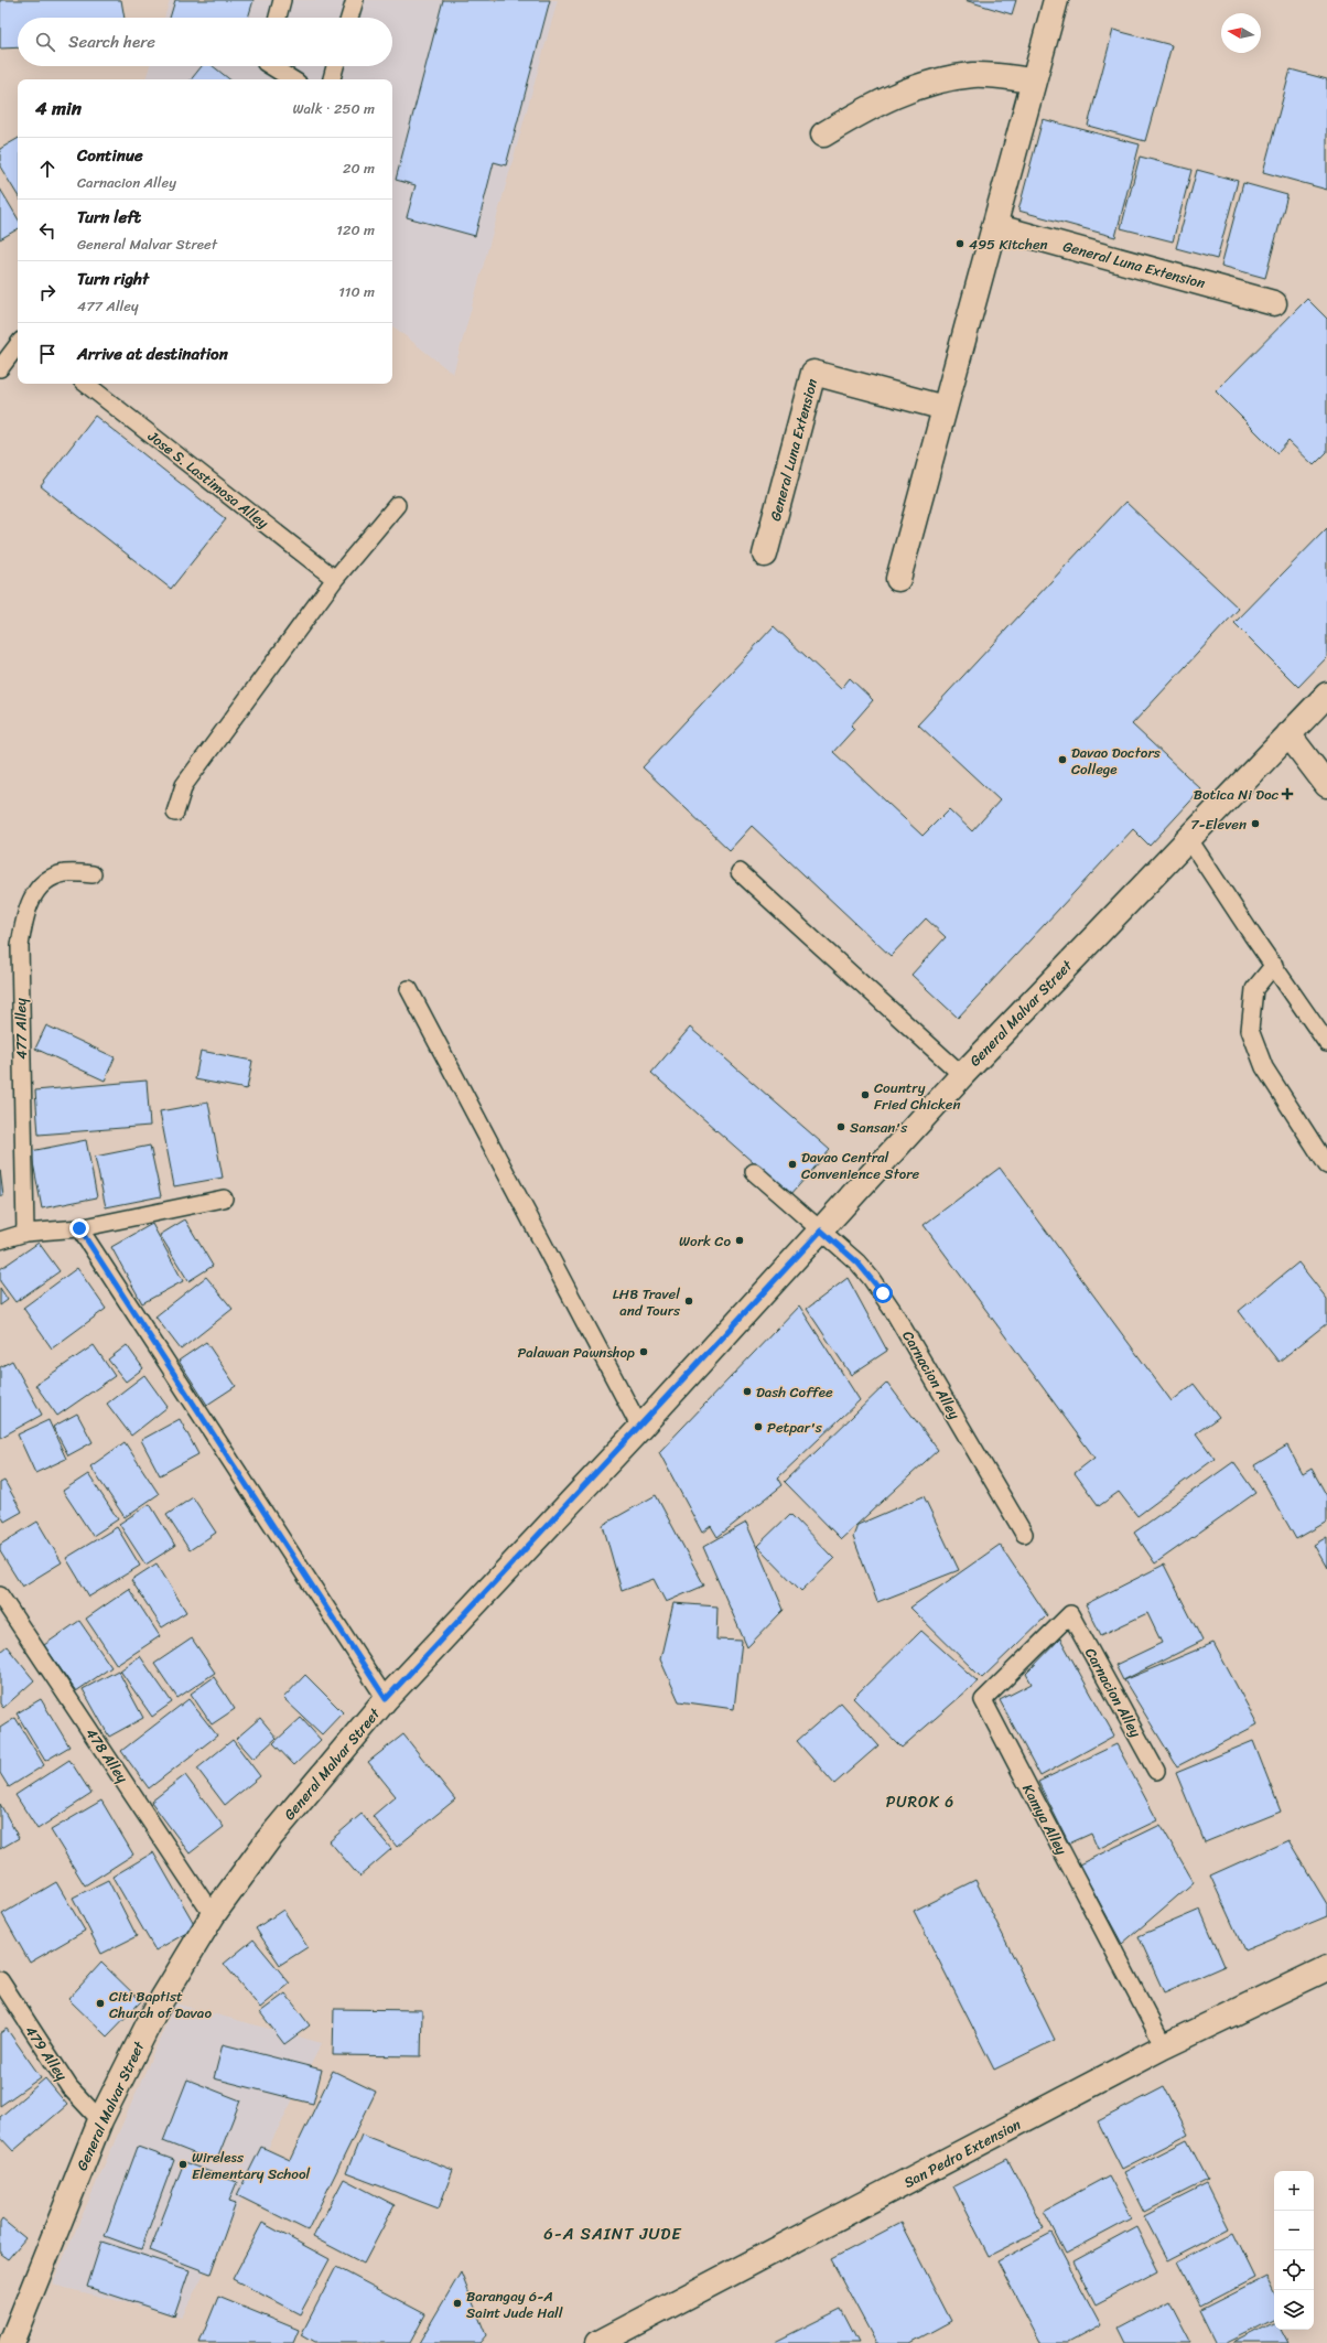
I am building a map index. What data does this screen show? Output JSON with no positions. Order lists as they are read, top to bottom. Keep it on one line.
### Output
{"streets":{"street":["General Luna Extension","General Malvar Street","San Pedro Extension"],"lane":["Jose S. Lastimosa Alley","477 Alley","Carnacion Alley","478 Alley","Kamya Alley","479 Alley"]},"crossings":[["General Malvar Street","Carnacion Alley"],["General Malvar Street","478 Alley"],["General Malvar Street","479 Alley"],["Carnacion Alley","Kamya Alley"],["Kamya Alley","San Pedro Extension"]],"districts":["PUROK 6","6-A SAINT JUDE"],"places":{"other":["495 Kitchen","Davao Doctors College","7-Eleven","Country Fried Chicken","Sansan's","Davao Central Convenience Store","Work Co","LHB Travel and Tours","Palawan Pawnshop","Dash Coffee","Petpar's","Citi Baptist Church of Davao","Wireless Elementary School","Barangay 6-A Saint Jude Hall"],"health":["Botica Ni Doc"]},"north":"left","page":{"search":"Search here","heading":["4 min","Walk · 250 m"],"list":[["Continue","Carnacion Alley","20 m"],["Turn left","General Malvar Street","120 m"],["Turn right","477 Alley","110 m"],"Arrive at destination"],"map_buttons":["+","−"]}}
